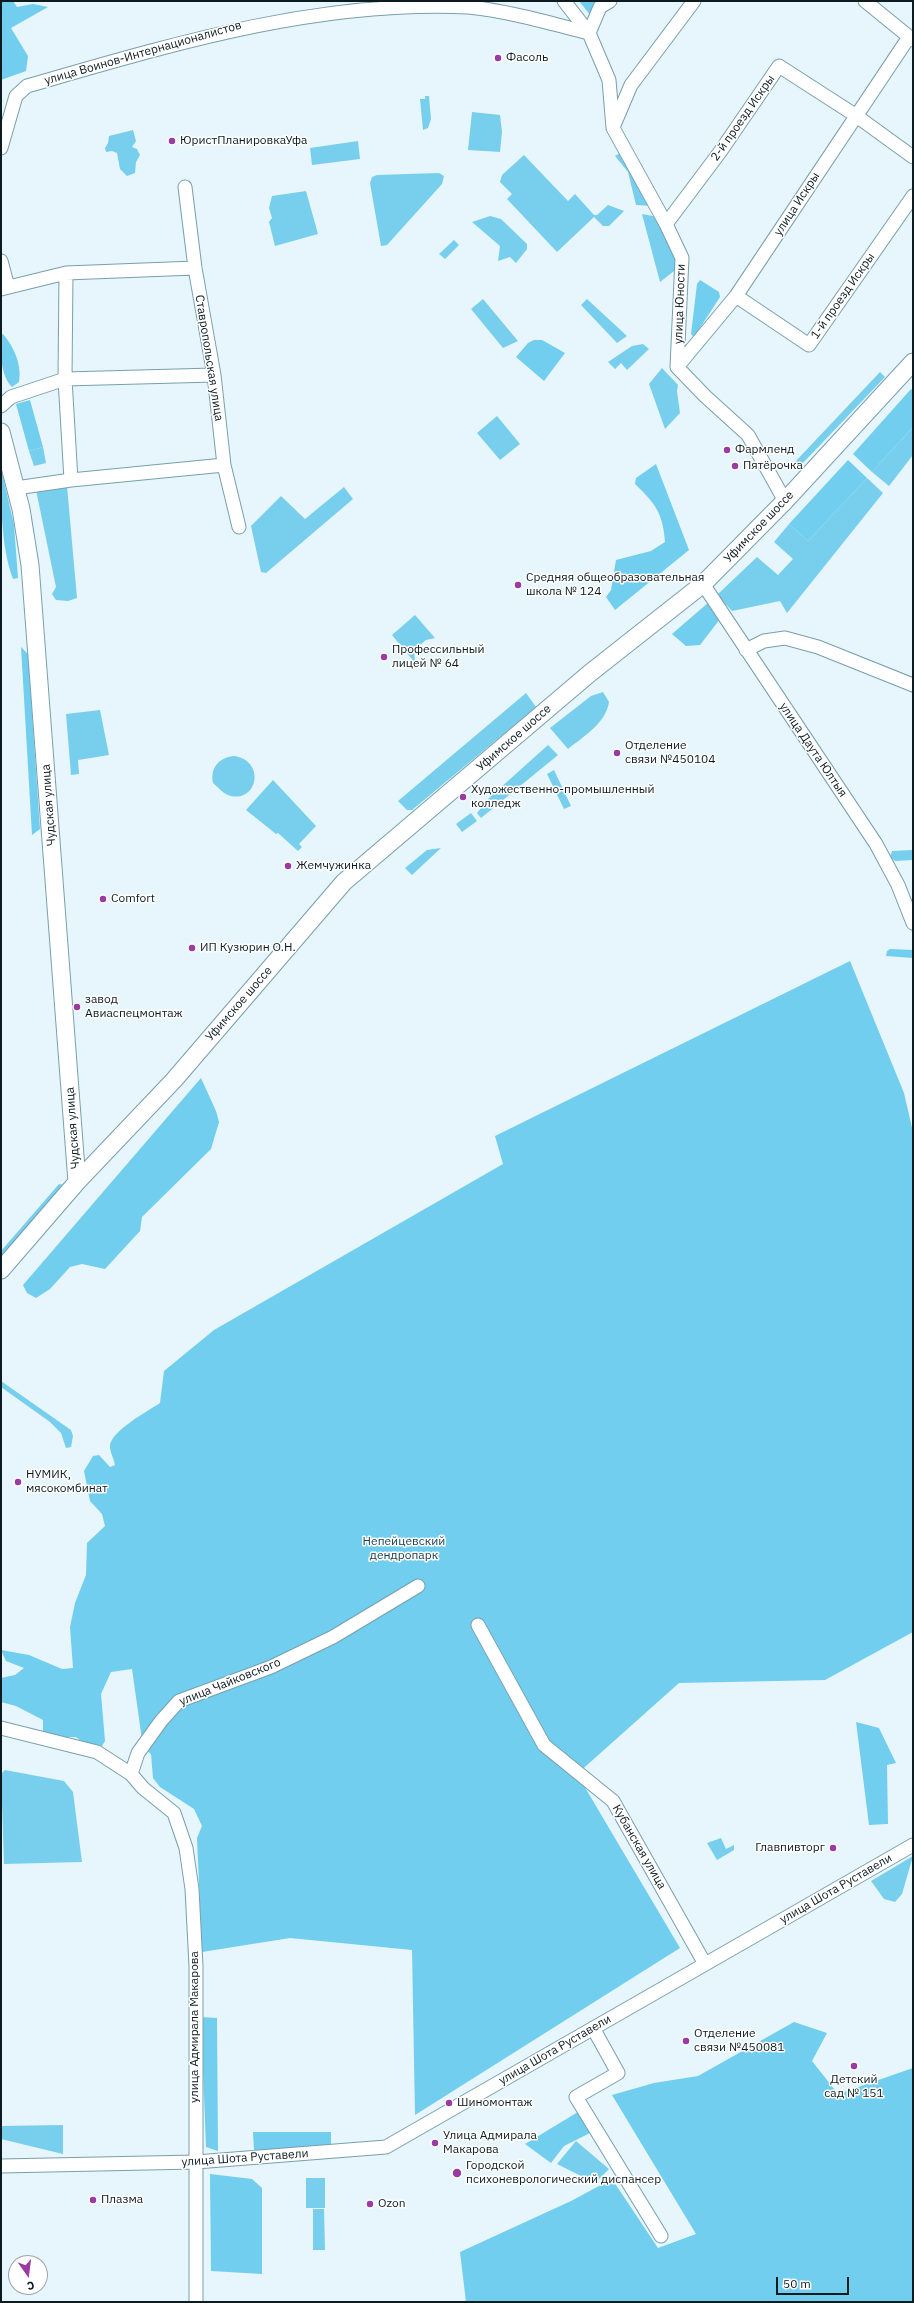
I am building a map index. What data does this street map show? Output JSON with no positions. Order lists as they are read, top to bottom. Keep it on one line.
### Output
{"streets":{"main road":["Уфимское шоссе","Чудская улица"],"street":["улица Воинов-Интернационалистов","2-й проезд Искры","улица Искры","1-й проезд Искры","улица Юности","Ставропольская улица","улица Даута Юлтыя","улица Чайковского","Кубанская улица","улица Шота Руставели","улица Адмирала Макарова"]},"crossings":[["улица Воинов-Интернационалистов","улица Юности"],["2-й проезд Искры","улица Искры"],["2-й проезд Искры","улица Юности"],["улица Искры","1-й проезд Искры"],["улица Искры","улица Юности"],["Уфимское шоссе","улица Даута Юлтыя"],["Уфимское шоссе","Чудская улица"],["улица Чайковского","улица Адмирала Макарова"],["Кубанская улица","улица Шота Руставели"],["улица Шота Руставели","улица Адмирала Макарова"]],"parks":["Непейцевский дендропарк"],"places":["Фасоль","ЮристПланировкаУфа","Фармленд","Пятёрочка","Средняя общеобразовательная школа № 124","Профессильный лицей № 64","Отделение связи №450104","Художественно-промышленный колледж","Жемчужинка","Comfort","ИП Кузюрин О.Н.","завод Авиаспецмонтаж","НУМИК, мясокомбинат","Главпивторг","Отделение связи №450081","Детский сад № 151","Шиномонтаж","Улица Адмирала Макарова","Городской психоневрологический диспансер","Плазма","Ozon"],"scale_bar":"50 m","north":"bottom"}
